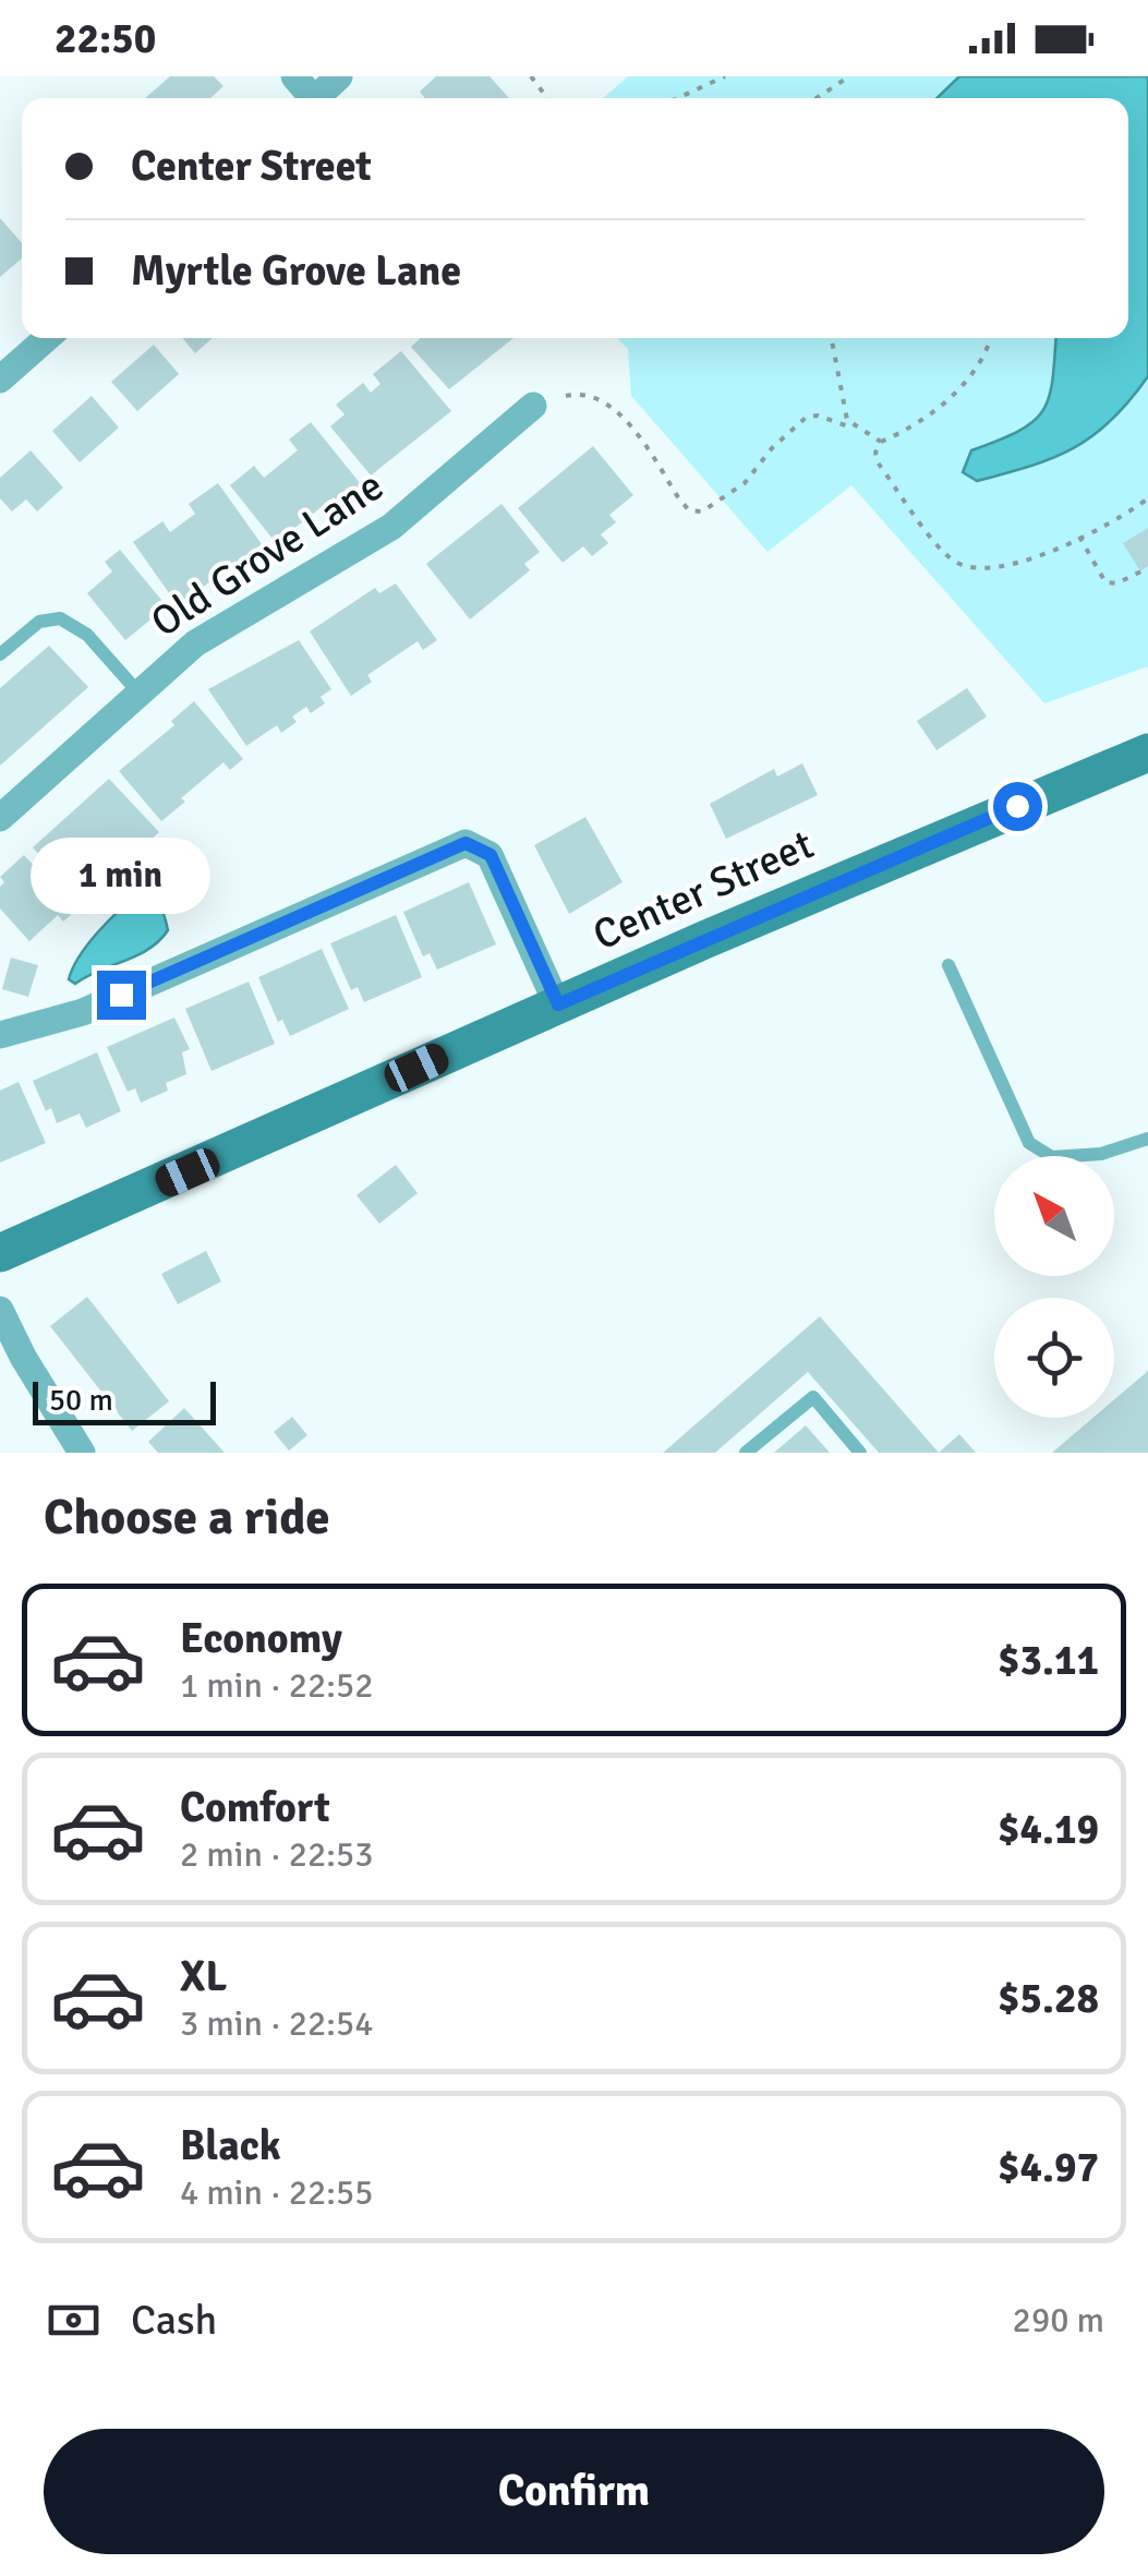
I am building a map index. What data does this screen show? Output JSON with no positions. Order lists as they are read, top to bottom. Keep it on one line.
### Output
{"streets":{"main road":["Center Street"],"street":["Old Grove Lane"]},"scale_bar":"50 m","north":"top left","page":{"status":"22:50","banner":["Center Street","Myrtle Grove Lane"],"bubble":"1 min","scale":"50 m","heading":"Choose a ride","list":[{"name":"Economy","note":"1 min · 22:52","value":"$3.11"},{"name":"Comfort","note":"2 min · 22:53","value":"$4.19"},{"name":"XL","note":"3 min · 22:54","value":"$5.28"},{"name":"Black","note":"4 min · 22:55","value":"$4.97"}],"pay":["Cash","290 m"],"buttons":"Confirm"}}
